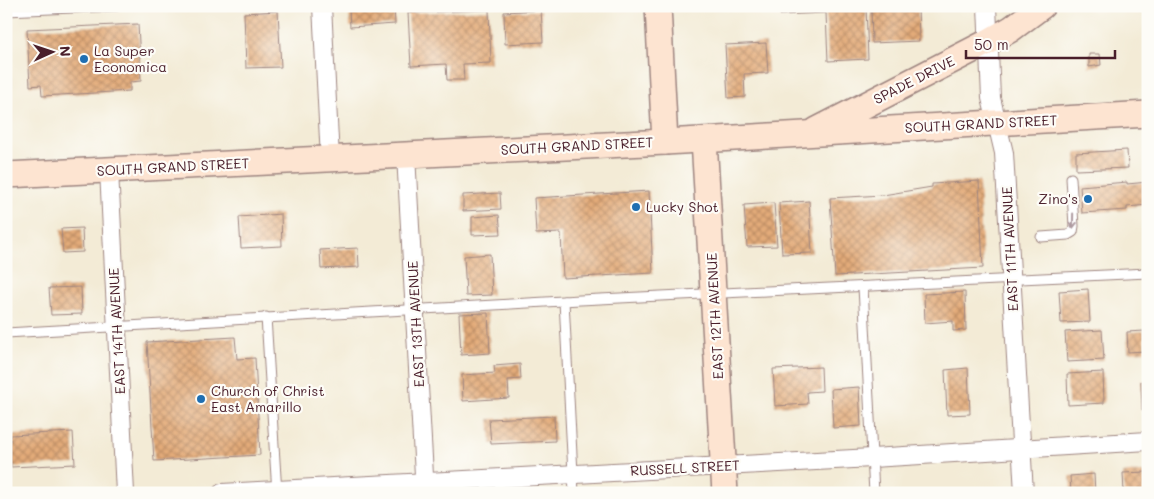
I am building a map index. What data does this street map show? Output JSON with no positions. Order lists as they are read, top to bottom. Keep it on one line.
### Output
{"streets":{"main road":["SPADE DRIVE","SOUTH GRAND STREET","EAST 12TH AVENUE"],"street":["EAST 11TH AVENUE","EAST 13TH AVENUE","EAST 14TH AVENUE","RUSSELL STREET"]},"crossings":[["SPADE DRIVE","SOUTH GRAND STREET"],["SPADE DRIVE","EAST 11TH AVENUE"],["SOUTH GRAND STREET","EAST 11TH AVENUE"],["SOUTH GRAND STREET","EAST 12TH AVENUE"],["SOUTH GRAND STREET","EAST 13TH AVENUE"],["SOUTH GRAND STREET","EAST 14TH AVENUE"],["EAST 11TH AVENUE","RUSSELL STREET"],["EAST 12TH AVENUE","RUSSELL STREET"],["EAST 13TH AVENUE","RUSSELL STREET"]],"places":["La Super Economica","Zino's","Lucky Shot","Church of Christ East Amarillo"],"scale_bar":"50 m","north":"right"}
